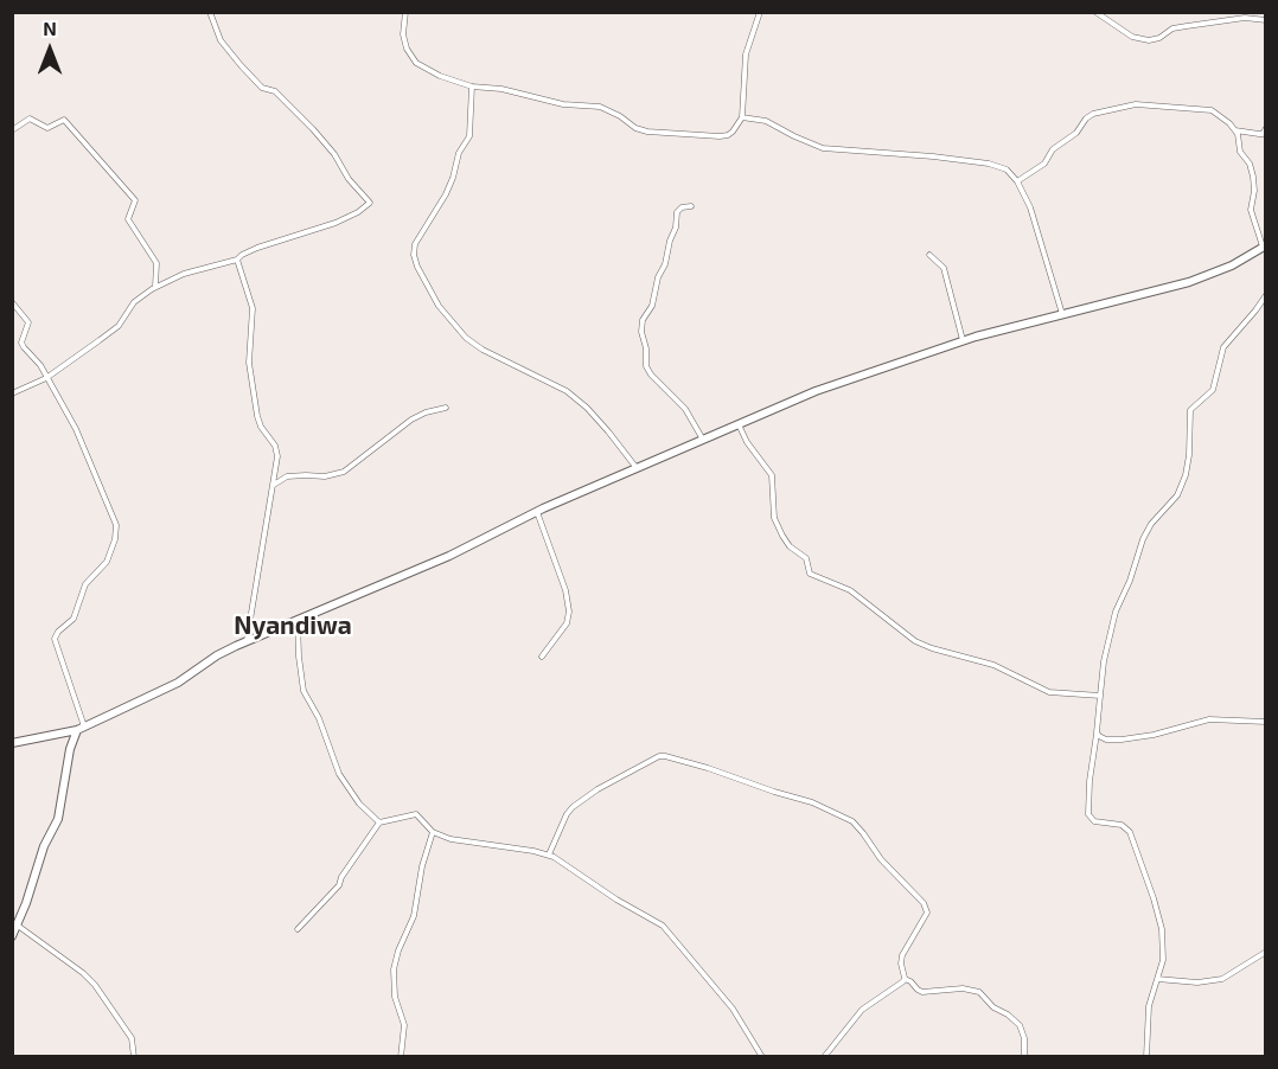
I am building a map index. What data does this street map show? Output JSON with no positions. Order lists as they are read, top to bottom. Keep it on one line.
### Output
{"districts":["Nyandiwa"],"north":"top"}
